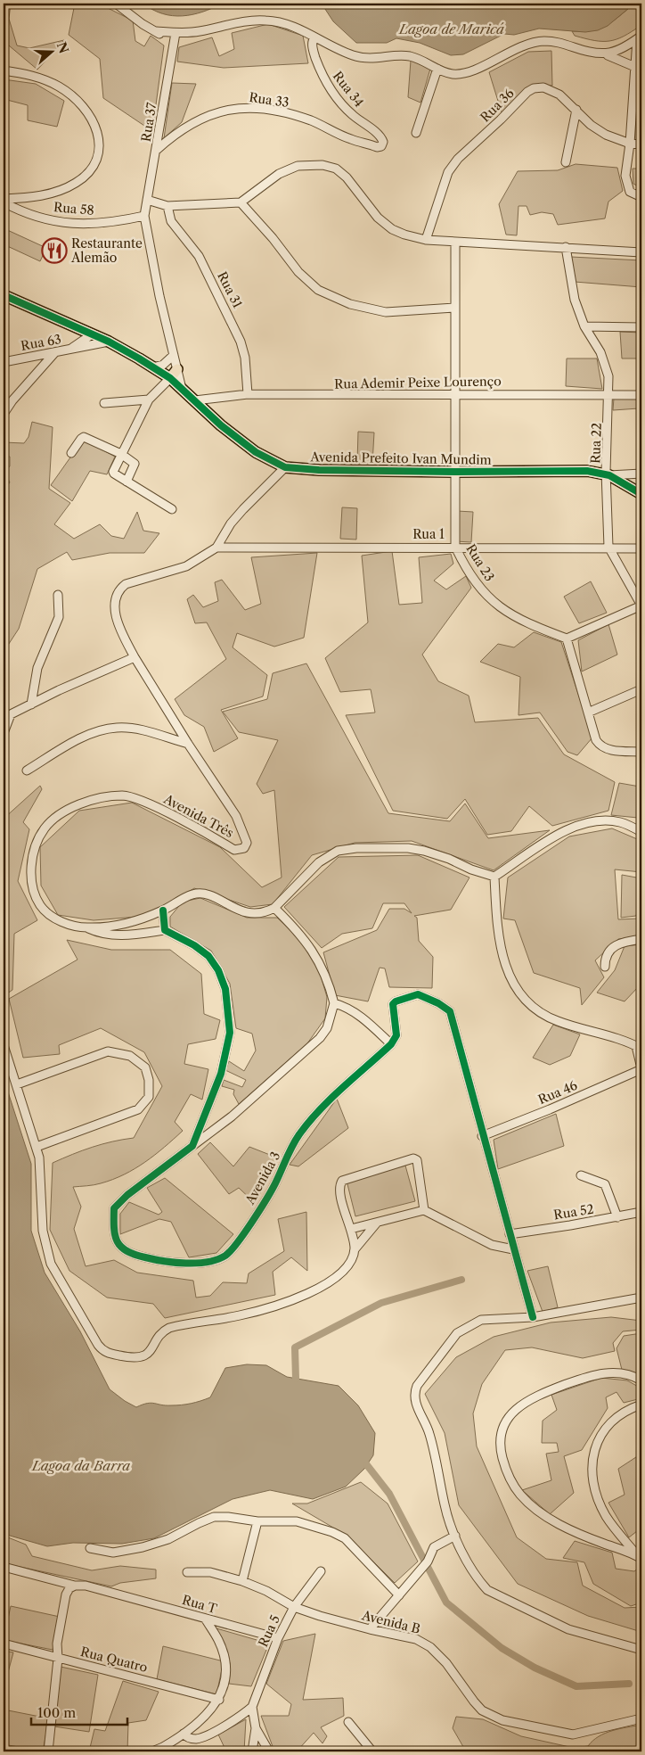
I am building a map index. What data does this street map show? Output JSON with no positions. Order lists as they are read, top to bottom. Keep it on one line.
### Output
{"streets":{"main road":["Avenida Prefeito Ivan Mundim"],"street":["Rua 34","Rua 33","Rua 36","Rua 37","Rua 58","Rua 31","Rua 63","Rua Ademir Peixe Lourenço","Rua 22","Rua 1","Rua 23","Avenida Três","Rua 46","Avenida 3","Rua 52","Rua T","Avenida B","Rua 5","Rua Quatro"]},"crossings":[["Rua 34","Rua 33"],["Rua 33","Rua 37"],["Rua 37","Rua 58"],["Rua 31","Rua Ademir Peixe Lourenço"],["Rua 63","Avenida Prefeito Ivan Mundim"],["Rua Ademir Peixe Lourenço","Rua 22"],["Rua Ademir Peixe Lourenço","Avenida Prefeito Ivan Mundim"],["Rua Ademir Peixe Lourenço","Rua 23"],["Rua 22","Avenida Prefeito Ivan Mundim"],["Rua 22","Rua 1"],["Avenida Prefeito Ivan Mundim","Rua 23"],["Rua 1","Rua 23"],["Rua 1","Avenida Três"],["Rua T","Rua 5"],["Avenida B","Rua 5"]],"water":["Lagoa de Maricá","Lagoa da Barra"],"places":{"restaurant":["Restaurante Alemão"]},"scale_bar":"100 m","north":"right"}
